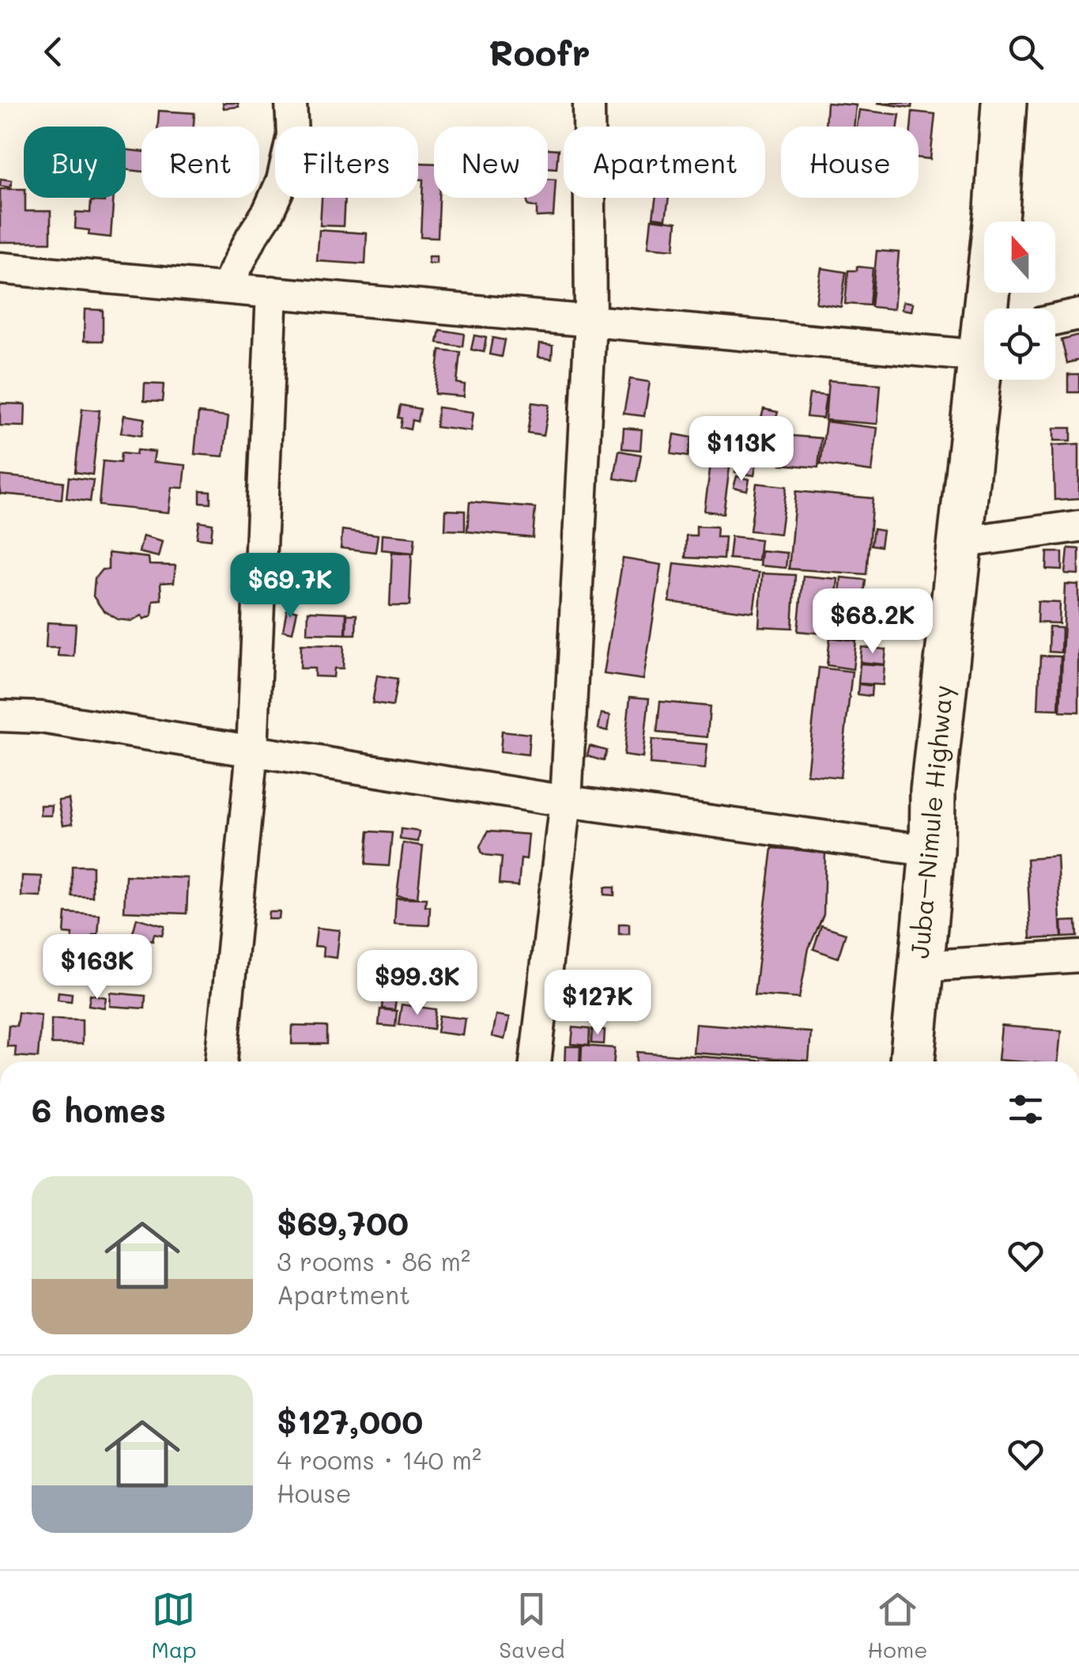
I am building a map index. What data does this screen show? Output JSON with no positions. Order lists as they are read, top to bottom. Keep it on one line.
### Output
{"streets":{"main road":["Juba–Nimule Highway"]},"north":"top","page":{"header":"Roofr","chip":["Buy","Rent","Filters","New","Apartment","House"],"price":["$113K","$69.7K","$68.2K","$163K","$99.3K","$127K"],"heading":"6 homes","list":[{"name":"$69,700","note":"3 rooms · 86 m² · Apartment"},{"name":"$127,000","note":"4 rooms · 140 m² · House"}],"tabs":["Map","Saved","Home"]}}
